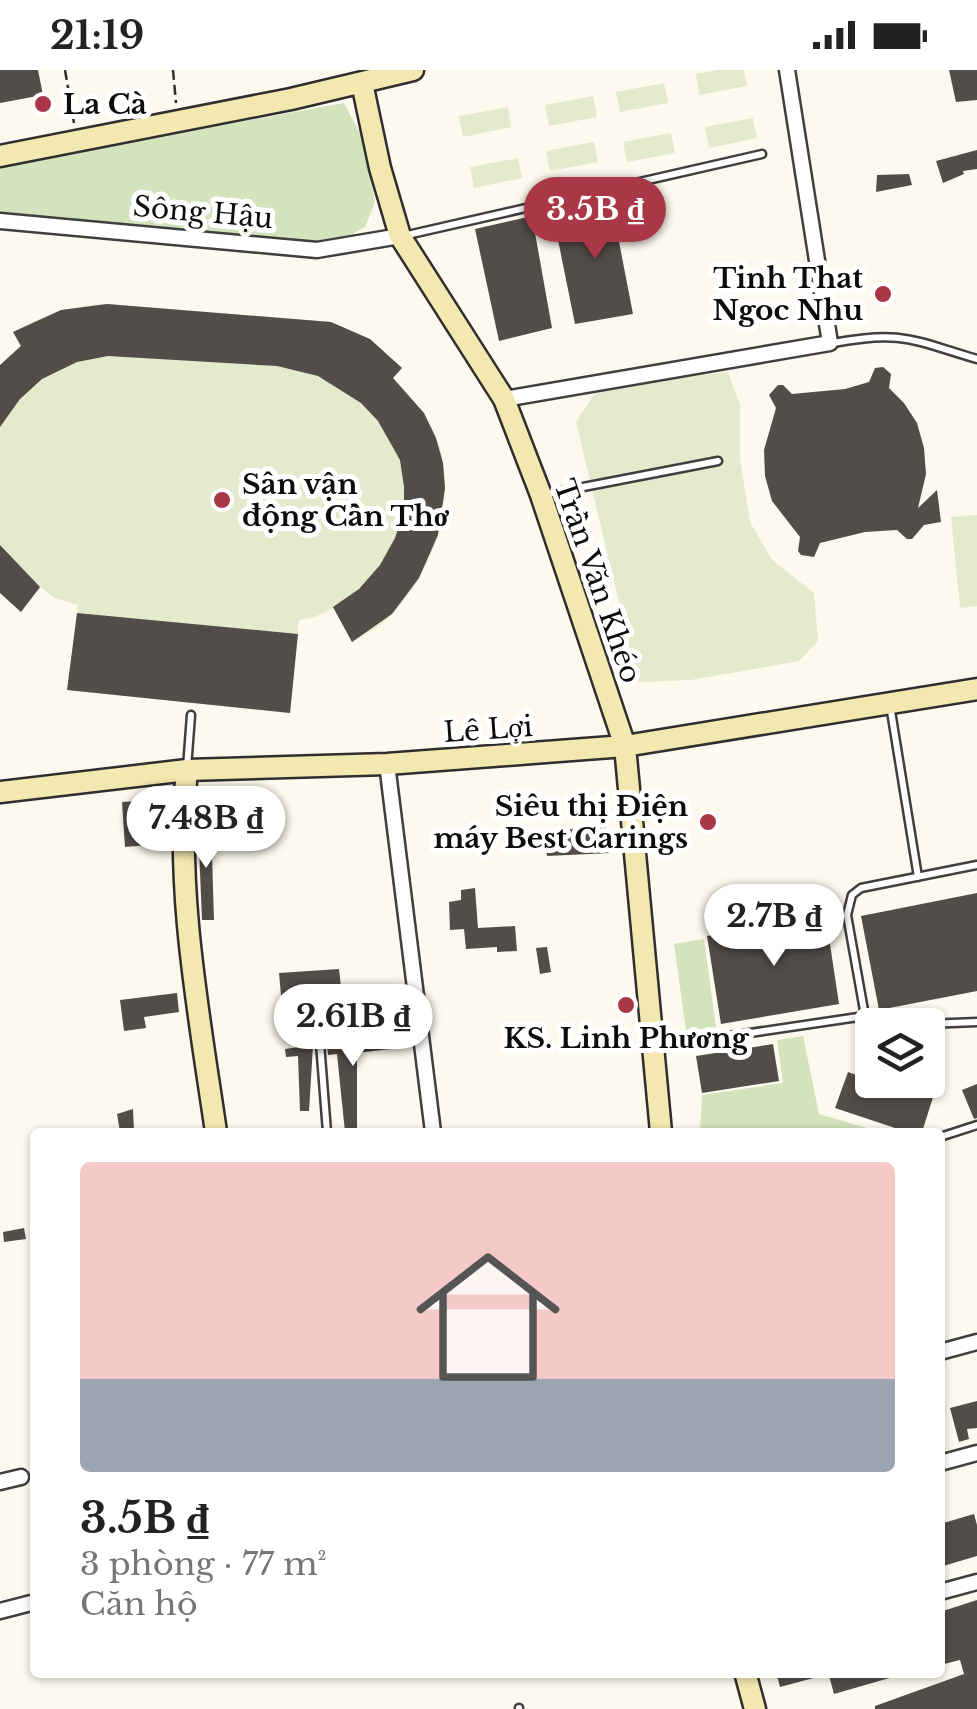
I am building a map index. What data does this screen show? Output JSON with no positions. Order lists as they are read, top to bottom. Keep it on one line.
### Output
{"streets":{"street":["Sông Hậu","Trần Văn Khéo","Lê Lợi"]},"crossings":[["Sông Hậu","Trần Văn Khéo"],["Trần Văn Khéo","Lê Lợi"]],"places":["La Cà","Tinh That Ngoc Nhu","Sân vận động Cần Thơ","Siêu thị Điện máy Best Carings","KS. Linh Phương"],"page":{"status":"21:19","price":["3.5B ₫","7.48B ₫","2.7B ₫","2.61B ₫"],"list":[{"name":"3.5B ₫","note":"3 phòng · 77 m² · Căn hộ"}]}}
